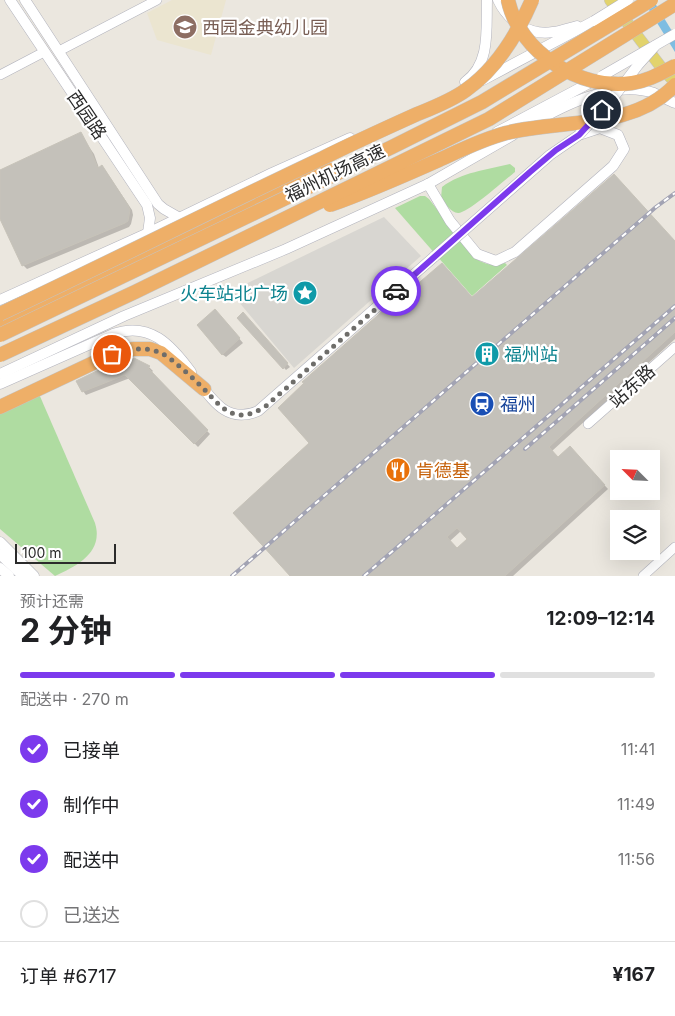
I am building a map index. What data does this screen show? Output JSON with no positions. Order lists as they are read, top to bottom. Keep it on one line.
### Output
{"streets":{"highway":["福州机场高速"],"main road":["西园路"],"street":["站东路"]},"places":{"school or university":["西园金典幼儿园"],"place":["火车站北广场"],"building":["福州站"],"station":["福州"],"restaurant":["肯德基"]},"scale_bar":"100 m","north":"top left","page":{"scale":"100 m","heading":["2 分钟","预计还需","12:09–12:14"],"panel":["订单 #6717","¥167"],"bar":"配送中 · 270 m","list":[["已接单","11:41"],["制作中","11:49"],["配送中","11:56"],"已送达"]}}
